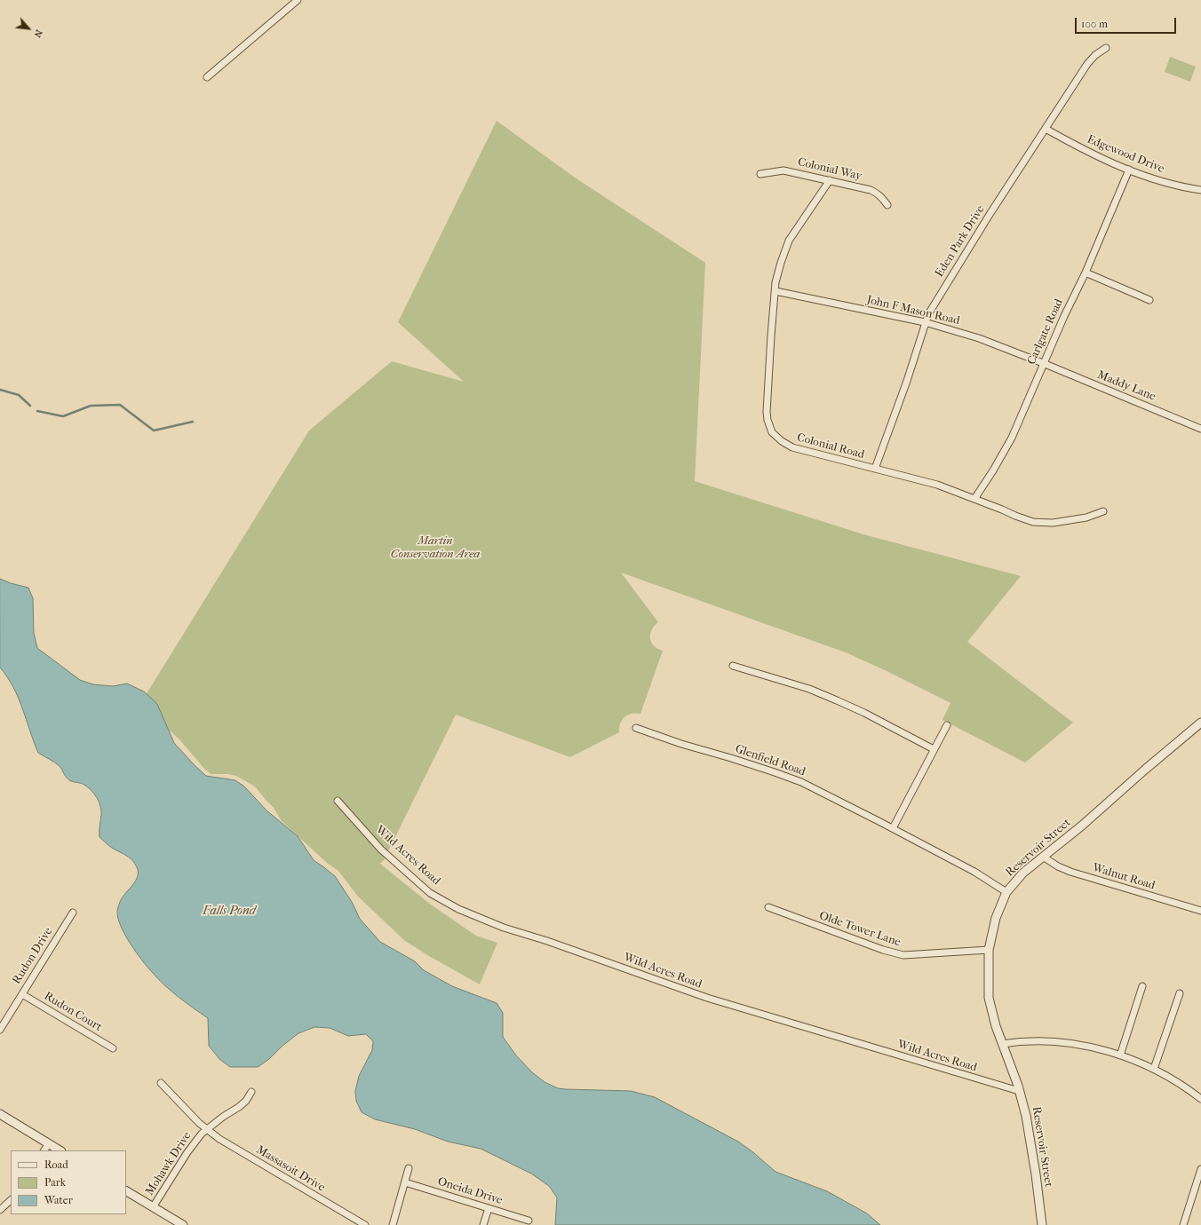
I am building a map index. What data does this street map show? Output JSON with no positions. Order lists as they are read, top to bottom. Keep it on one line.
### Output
{"streets":{"street":["Edgewood Drive","Colonial Way","Eden Park Drive","John F Mason Road","Carlgate Road","Maddy Lane","Colonial Road","Glenfield Road","Reservoir Street","Wild Acres Road","Walnut Road","Olde Tower Lane","Rudon Drive","Rudon Court","Mohawk Drive","Massasoit Drive","Oneida Drive"]},"crossings":[["Edgewood Drive","Eden Park Drive"],["Edgewood Drive","Carlgate Road"],["Colonial Way","Colonial Road"],["Eden Park Drive","John F Mason Road"],["Eden Park Drive","Colonial Road"],["John F Mason Road","Carlgate Road"],["John F Mason Road","Maddy Lane"],["John F Mason Road","Colonial Road"],["Carlgate Road","Maddy Lane"],["Carlgate Road","Colonial Road"],["Glenfield Road","Reservoir Street"],["Reservoir Street","Wild Acres Road"],["Reservoir Street","Walnut Road"],["Reservoir Street","Olde Tower Lane"],["Rudon Drive","Rudon Court"],["Mohawk Drive","Massasoit Drive"]],"water":["Falls Pond"],"parks":["Martin Conservation Area"],"legend":["Road","Park","Water"],"scale_bar":"100 m","north":"bottom right"}
